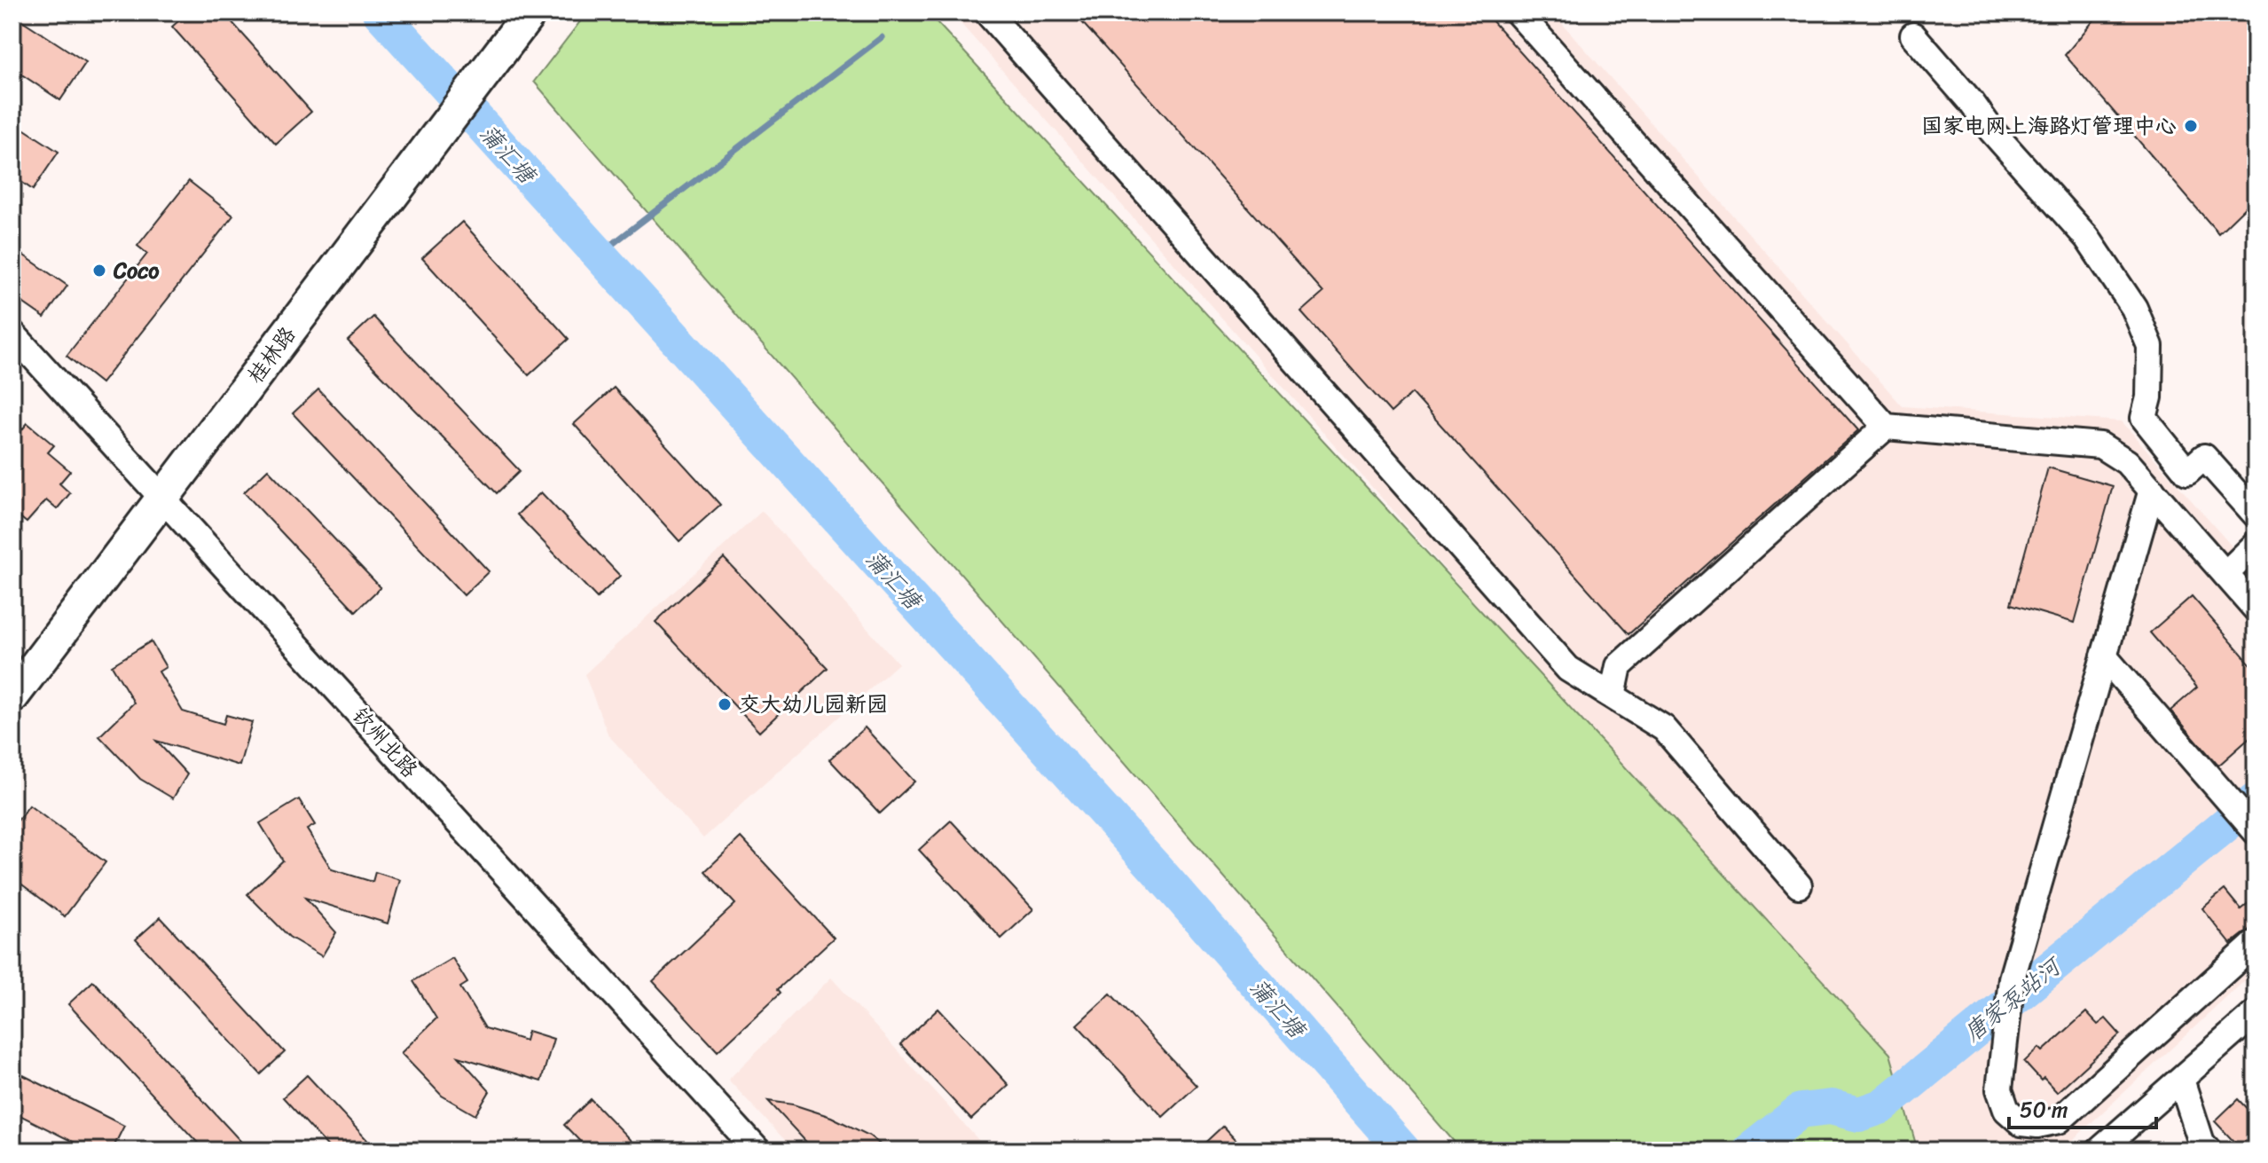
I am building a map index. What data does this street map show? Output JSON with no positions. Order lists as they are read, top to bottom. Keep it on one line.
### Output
{"streets":{"main road":["桂林路"],"street":["钦州北路"]},"crossings":[["桂林路","钦州北路"]],"water":["蒲汇塘","唐家泵站河"],"places":["国家电网上海路灯管理中心","Coco","交大幼儿园新园"],"scale_bar":"50 m"}
